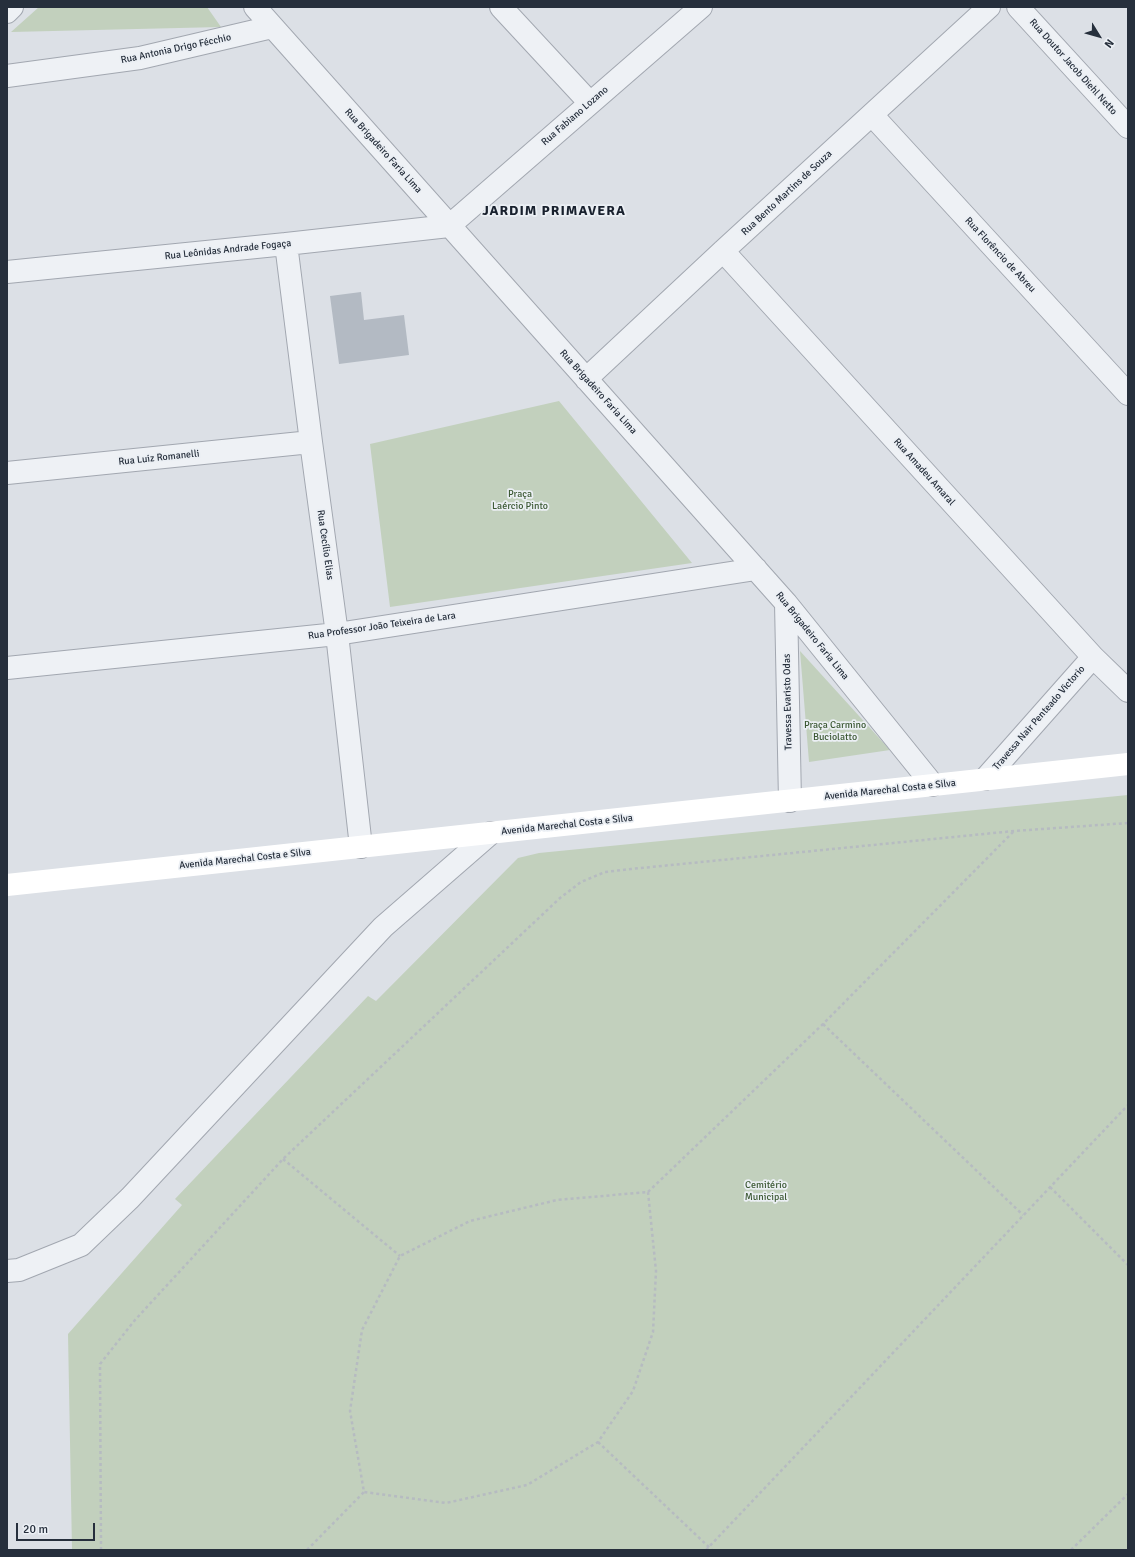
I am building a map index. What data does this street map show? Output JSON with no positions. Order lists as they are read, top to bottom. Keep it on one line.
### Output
{"streets":{"main road":["Avenida Marechal Costa e Silva"],"street":["Rua Antonia Drigo Fécchio","Rua Doutor Jacob Diehl Netto","Rua Fabiano Lozano","Rua Brigadeiro Faria Lima","Rua Bento Martins de Souza","Rua Leônidas Andrade Fogaça","Rua Florêncio de Abreu","Rua Luiz Romanelli","Rua Amadeu Amaral","Rua Cecílio Elias","Rua Professor João Teixeira de Lara","Travessa Evaristo Odas","Travessa Nair Penteado Victorio"]},"crossings":[["Rua Antonia Drigo Fécchio","Rua Brigadeiro Faria Lima"],["Rua Fabiano Lozano","Rua Brigadeiro Faria Lima"],["Rua Fabiano Lozano","Rua Leônidas Andrade Fogaça"],["Rua Brigadeiro Faria Lima","Rua Bento Martins de Souza"],["Rua Brigadeiro Faria Lima","Rua Leônidas Andrade Fogaça"],["Rua Brigadeiro Faria Lima","Rua Professor João Teixeira de Lara"],["Rua Brigadeiro Faria Lima","Travessa Evaristo Odas"],["Rua Brigadeiro Faria Lima","Avenida Marechal Costa e Silva"],["Rua Bento Martins de Souza","Rua Florêncio de Abreu"],["Rua Bento Martins de Souza","Rua Amadeu Amaral"],["Rua Leônidas Andrade Fogaça","Rua Cecílio Elias"],["Rua Luiz Romanelli","Rua Cecílio Elias"],["Rua Amadeu Amaral","Travessa Nair Penteado Victorio"],["Rua Cecílio Elias","Rua Professor João Teixeira de Lara"],["Rua Cecílio Elias","Avenida Marechal Costa e Silva"],["Travessa Evaristo Odas","Avenida Marechal Costa e Silva"],["Travessa Nair Penteado Victorio","Avenida Marechal Costa e Silva"]],"districts":["JARDIM PRIMAVERA"],"parks":["Praça Laércio Pinto","Praça Carmino Buciolatto","Cemitério Municipal"],"scale_bar":"20 m","north":"bottom right"}
